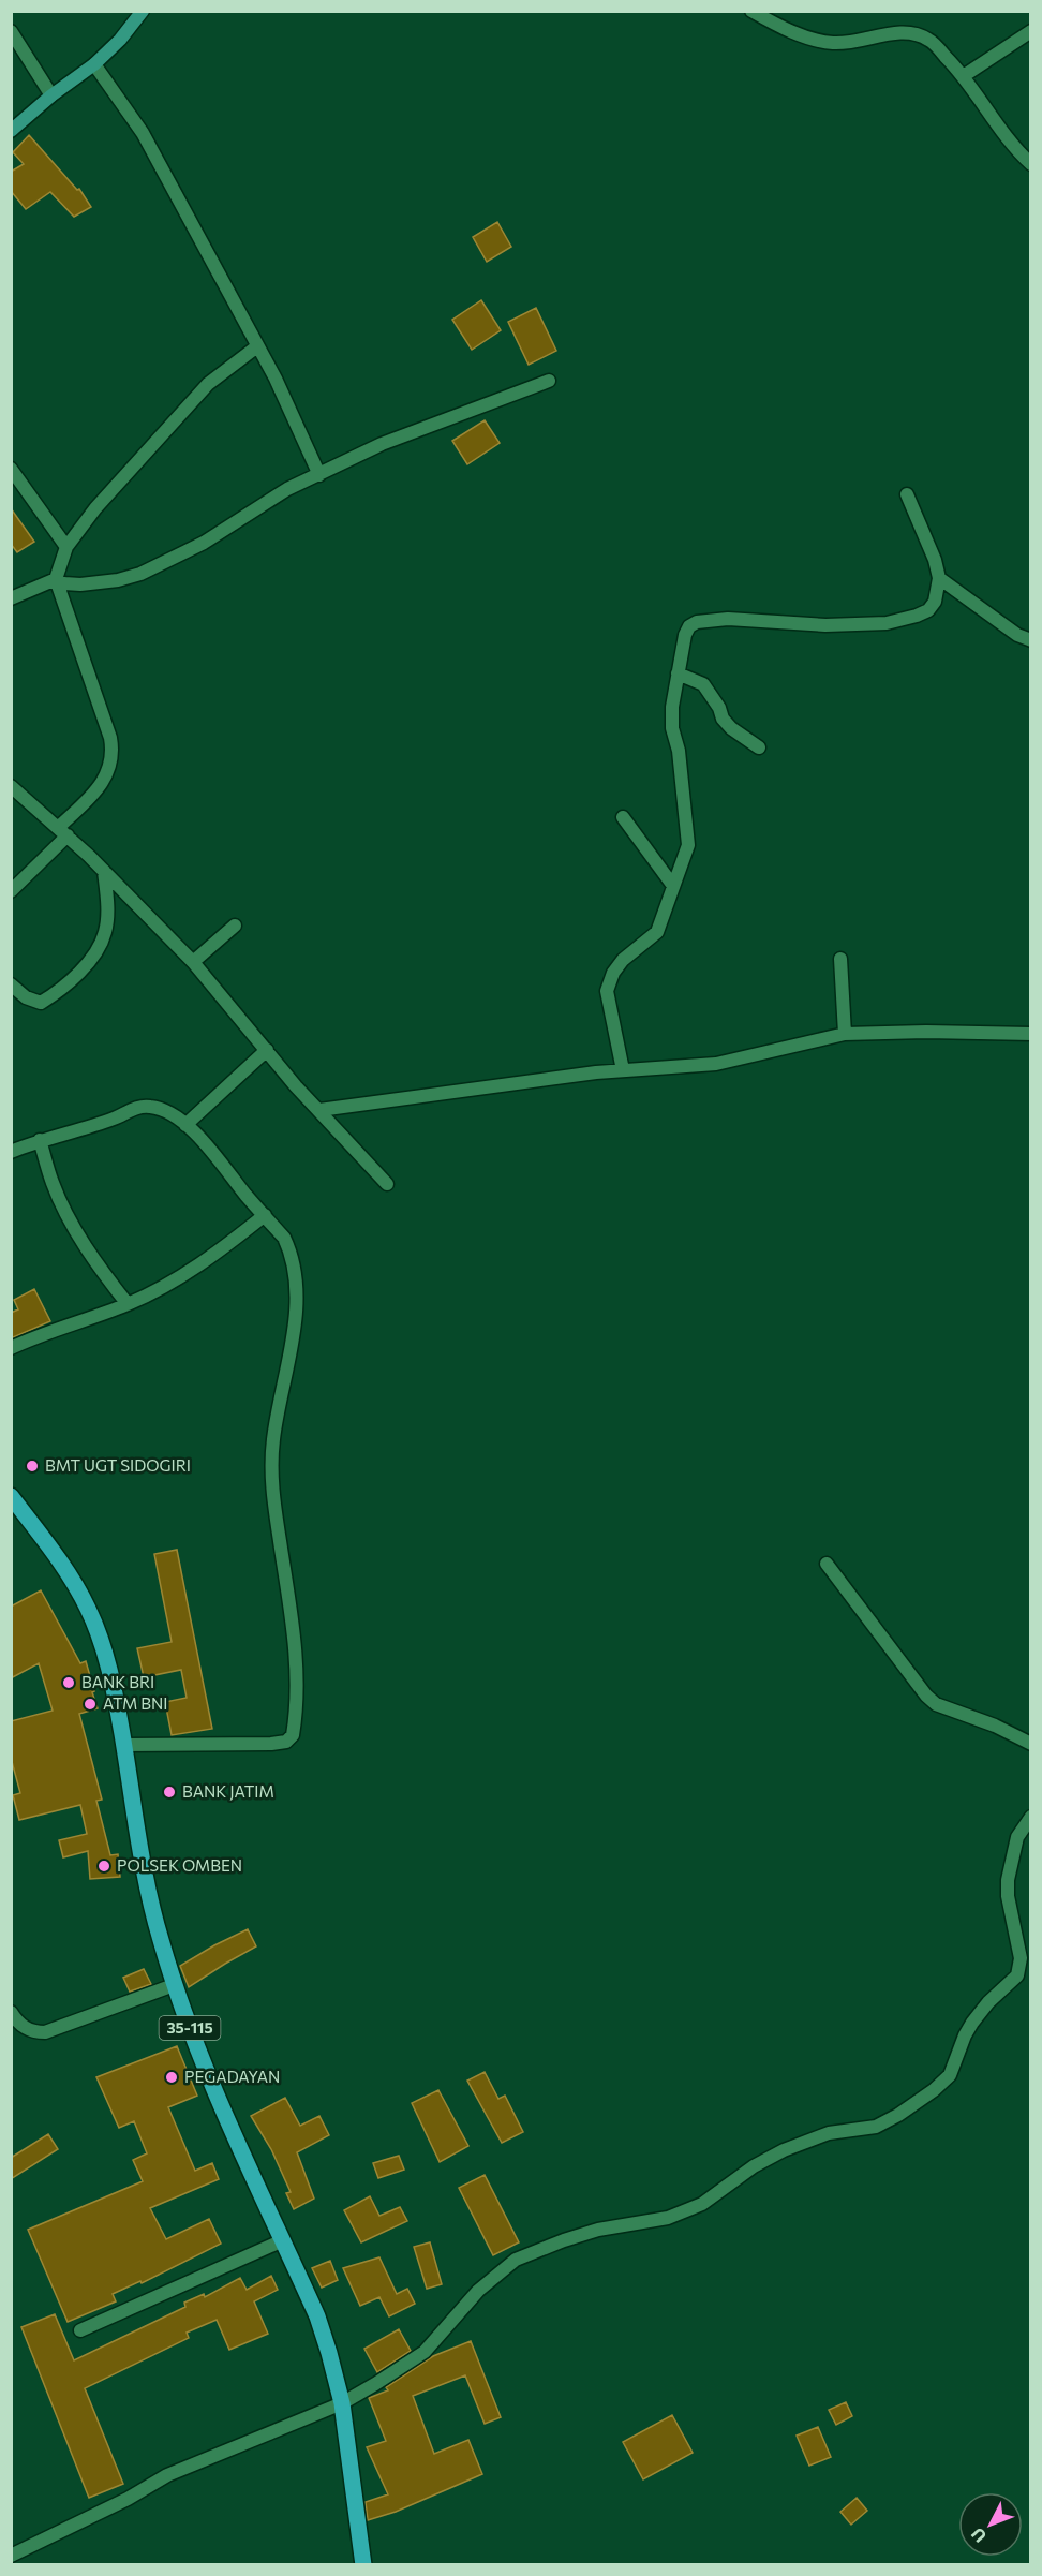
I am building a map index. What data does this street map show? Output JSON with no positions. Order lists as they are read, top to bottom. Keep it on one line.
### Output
{"streets":{"main road":["35-115"]},"places":["BMT UGT SIDOGIRI","BANK BRI","ATM BNI","BANK JATIM","POLSEK OMBEN","PEGADAYAN"],"north":"bottom left"}
